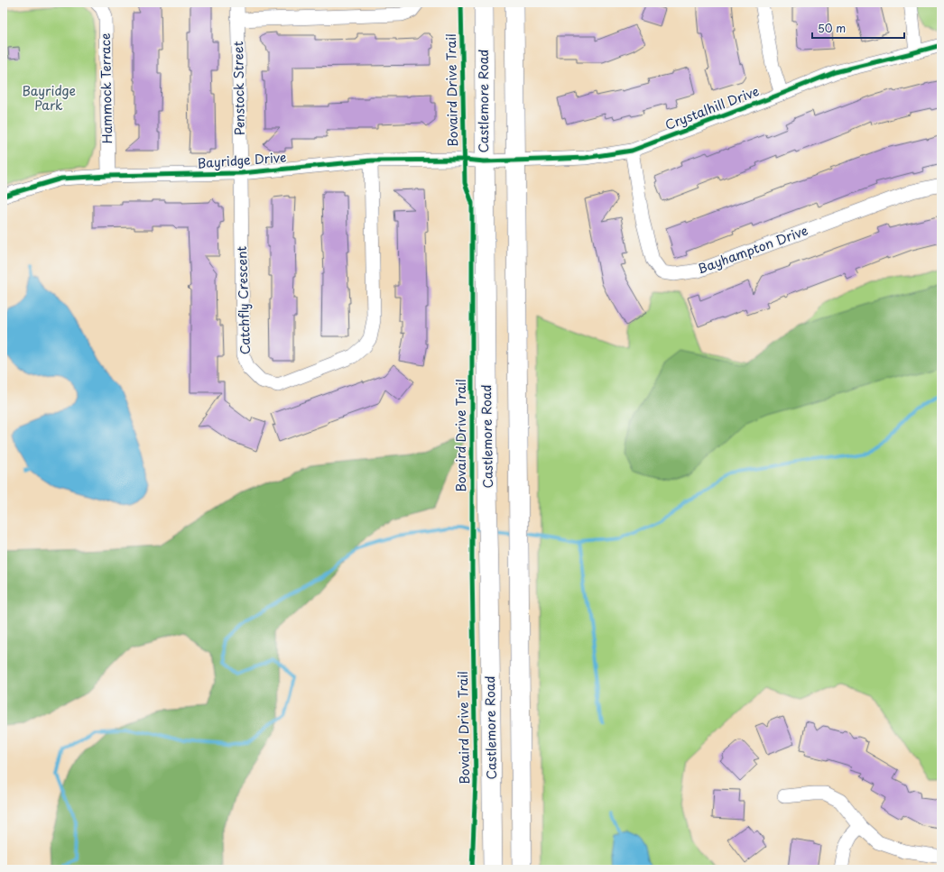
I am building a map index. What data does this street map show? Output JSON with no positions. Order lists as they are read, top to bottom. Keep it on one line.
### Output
{"streets":{"main road":["Castlemore Road"],"street":["Hammock Terrace","Penstock Street","Crystalhill Drive","Bayridge Drive","Bayhampton Drive","Catchfly Crescent"],"cycle path":["Bovaird Drive Trail"]},"crossings":[["Hammock Terrace","Bayridge Drive"],["Penstock Street","Bayridge Drive"],["Penstock Street","Catchfly Crescent"],["Castlemore Road","Crystalhill Drive"],["Castlemore Road","Bayridge Drive"],["Crystalhill Drive","Bayridge Drive"],["Crystalhill Drive","Bayhampton Drive"],["Bayridge Drive","Catchfly Crescent"]],"parks":["Bayridge Park"],"scale_bar":"50 m"}
